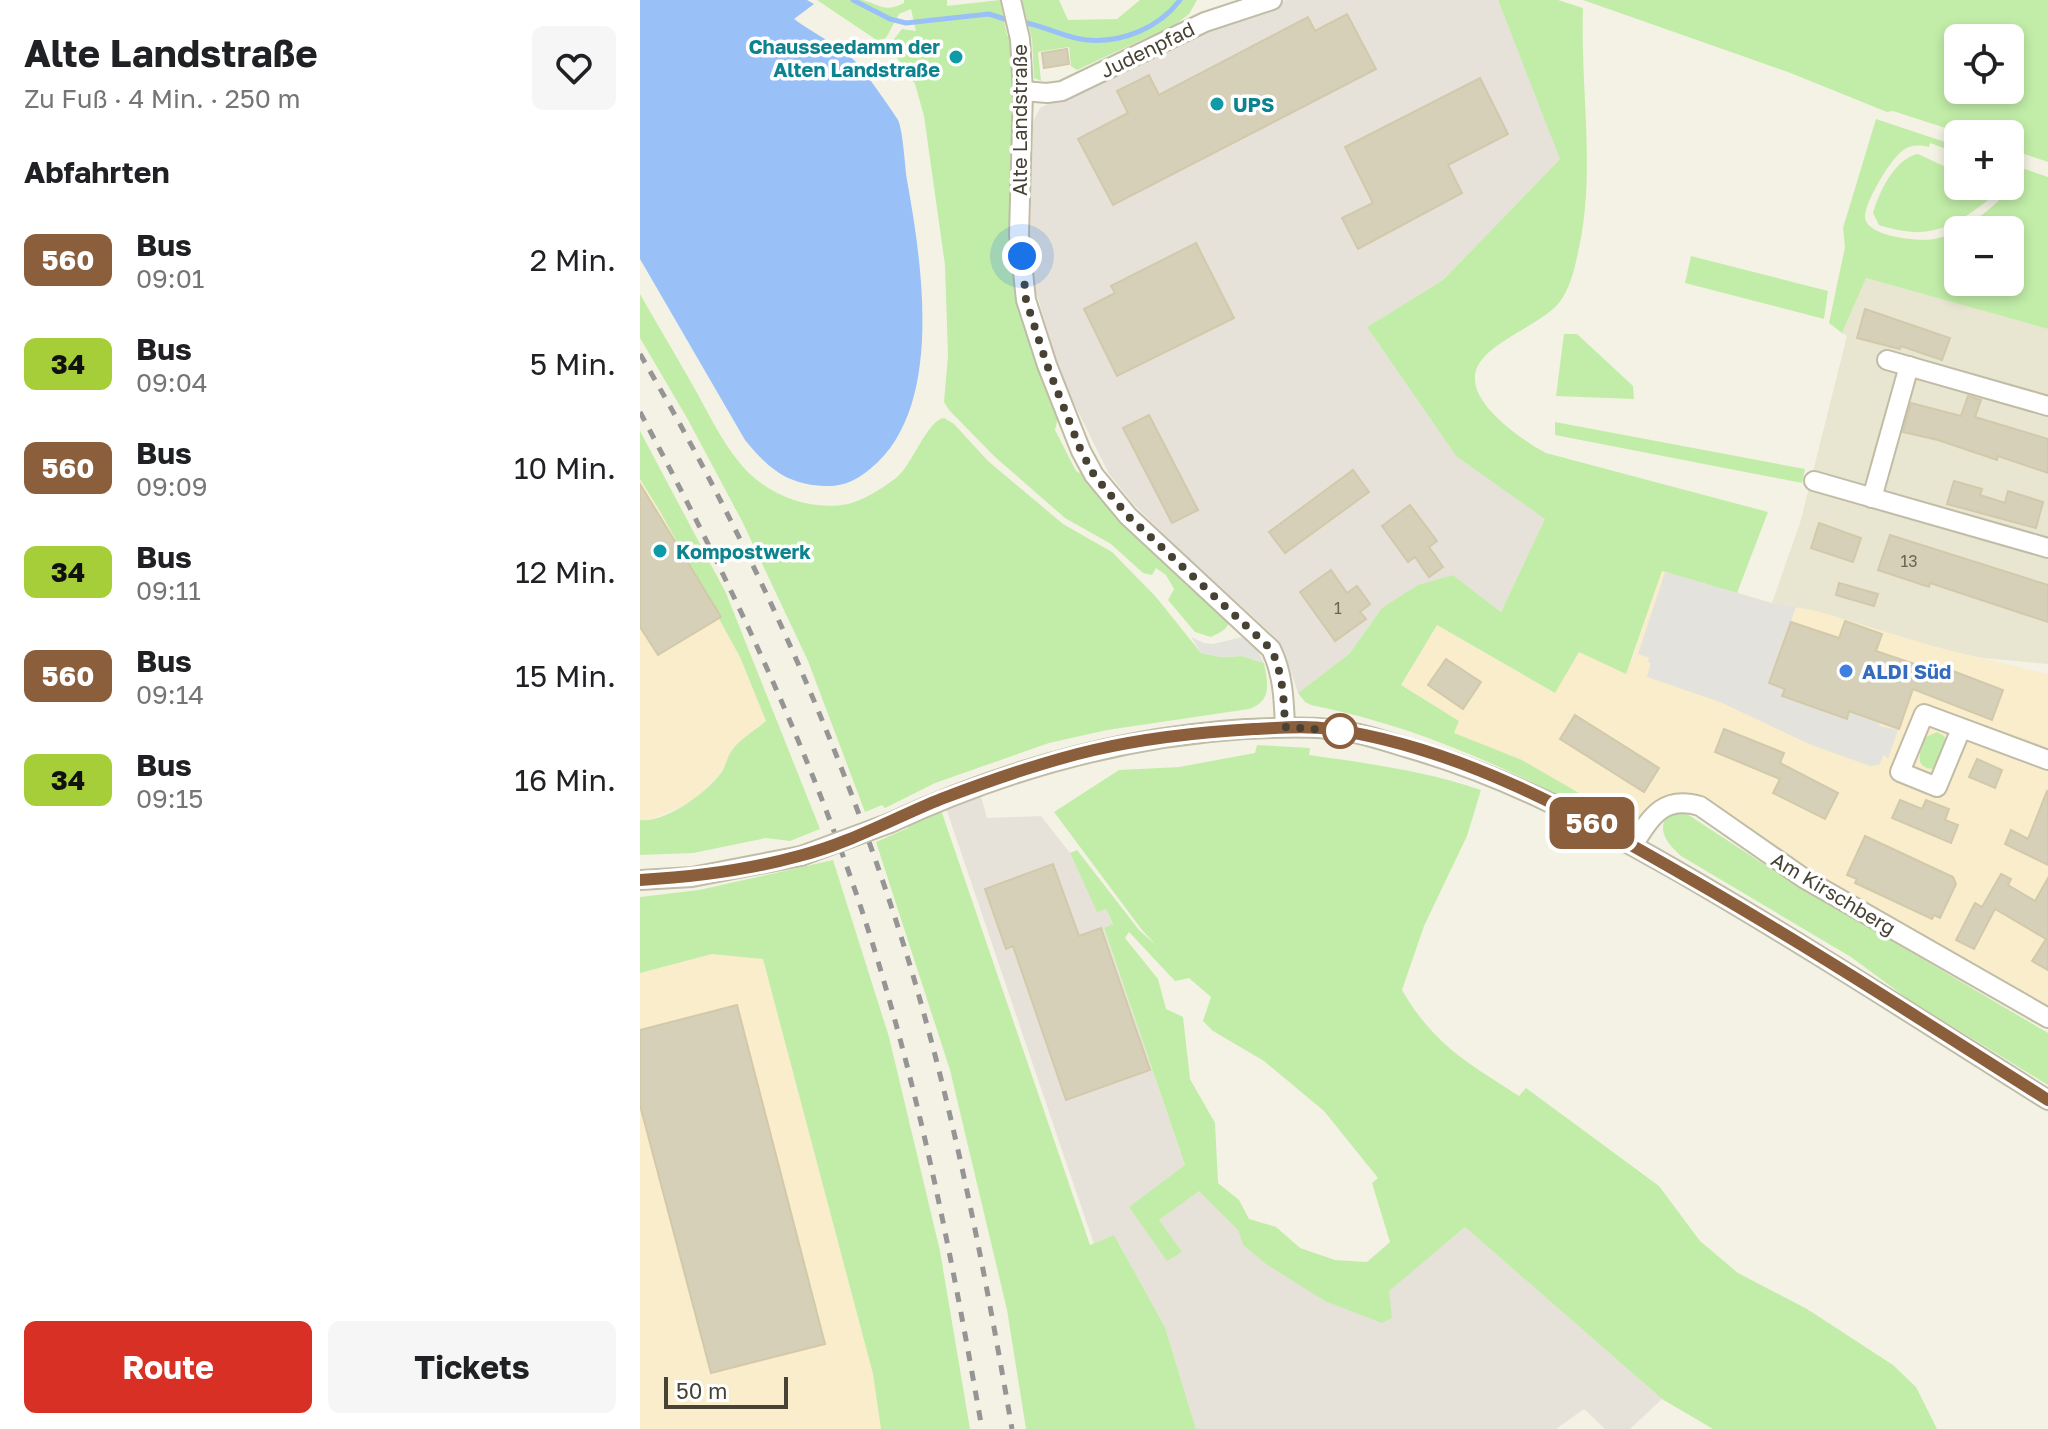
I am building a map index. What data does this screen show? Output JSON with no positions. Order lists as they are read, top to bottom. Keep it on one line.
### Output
{"streets":{"street":["Judenpfad","Alte Landstraße","Am Kirschberg"]},"crossings":[["Judenpfad","Alte Landstraße"]],"places":["Chausseedamm der Alten Landstraße","UPS","Kompostwerk","ALDI Süd"],"lines":["bus line 560"],"house_numbers":["13","1"],"scale_bar":"50 m","page":{"heading":[["Alte Landstraße","Zu Fuß · 4 Min. · 250 m"],"Abfahrten"],"on_map":"560","map_buttons":["+","−"],"list":[{"mark":"560","name":"Bus","note":"09:01","value":"2 Min."},{"mark":"34","name":"Bus","note":"09:04","value":"5 Min."},{"mark":"560","name":"Bus","note":"09:09","value":"10 Min."},{"mark":"34","name":"Bus","note":"09:11","value":"12 Min."},{"mark":"560","name":"Bus","note":"09:14","value":"15 Min."},{"mark":"34","name":"Bus","note":"09:15","value":"16 Min."}],"buttons":["Route","Tickets"],"scale":"50 m"}}
